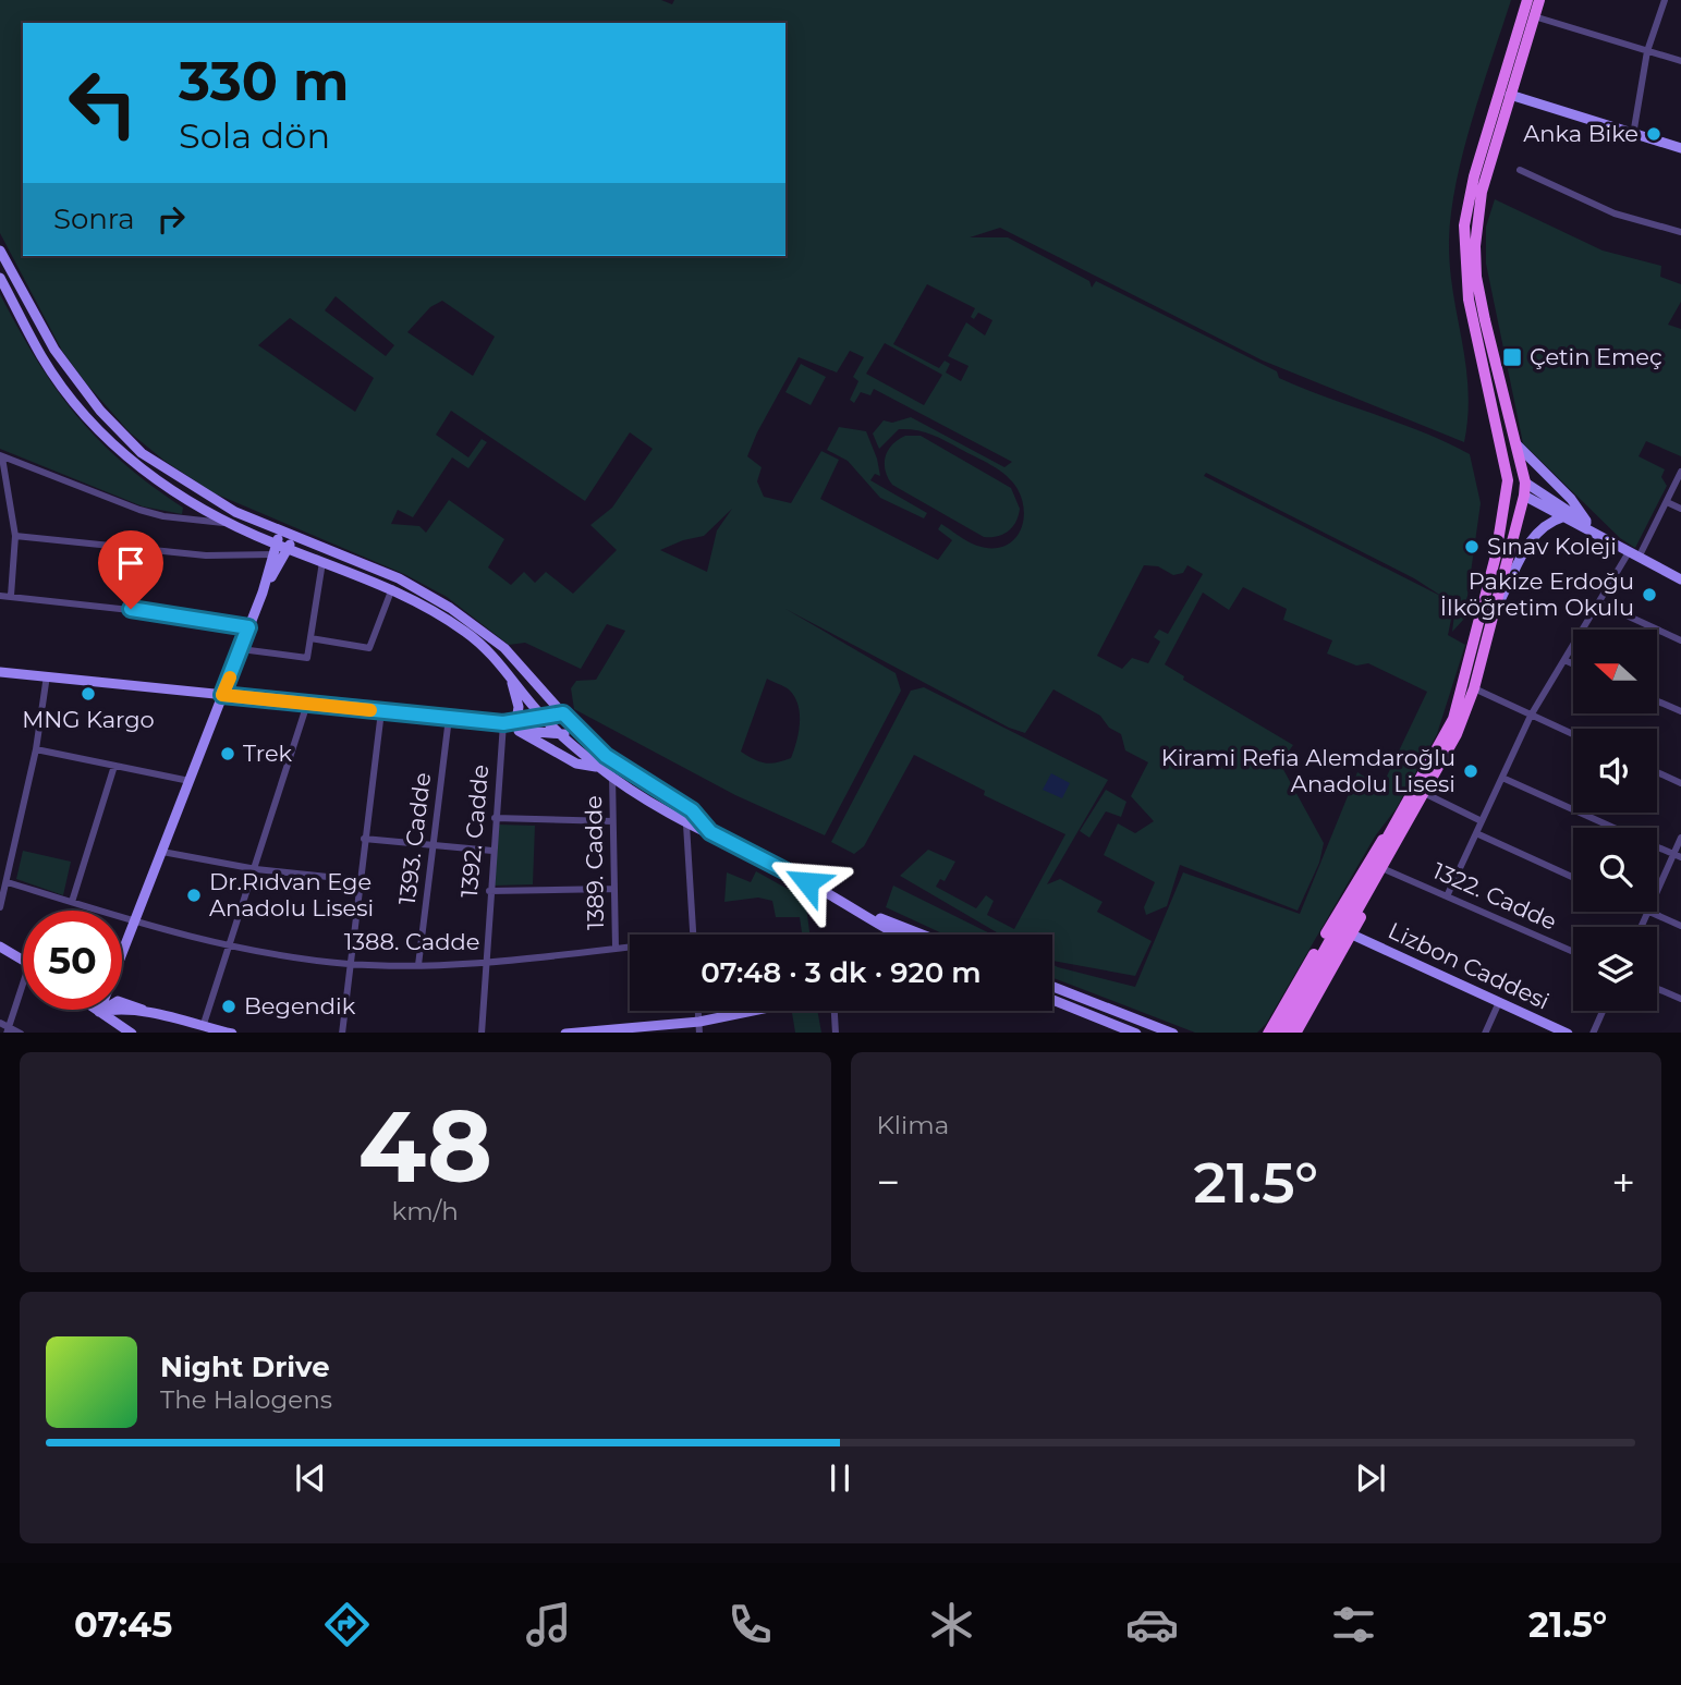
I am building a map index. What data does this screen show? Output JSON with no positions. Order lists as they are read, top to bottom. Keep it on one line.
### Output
{"streets":{"main road":["Lizbon Caddesi"],"street":["1392. Cadde","1393. Cadde","1389. Cadde","1322. Cadde","1388. Cadde"]},"crossings":[["1392. Cadde","1388. Cadde"],["1393. Cadde","1388. Cadde"],["1389. Cadde","1388. Cadde"]],"places":{"other":["Anka Bike","Sınav Koleji","Pakize Erdoğu İlköğretim Okulu","MNG Kargo","Trek","Kirami Refia Alemdaroğlu Anadolu Lisesi","Dr.Rıdvan Ege Anadolu Lisesi","Begendik"],"transit":["Çetin Emeç"]},"north":"left","page":{"turn":["330 m","Sola dön"],"then":"Sonra","limit":"50","trip":"07:48 · 3 dk · 920 m","tile":[["48","km/h"],"Klima"],"heat":["−","21.5°","+"],"song":["Night Drive","The Halogens"],"tabs":["07:45","21.5°"]}}
